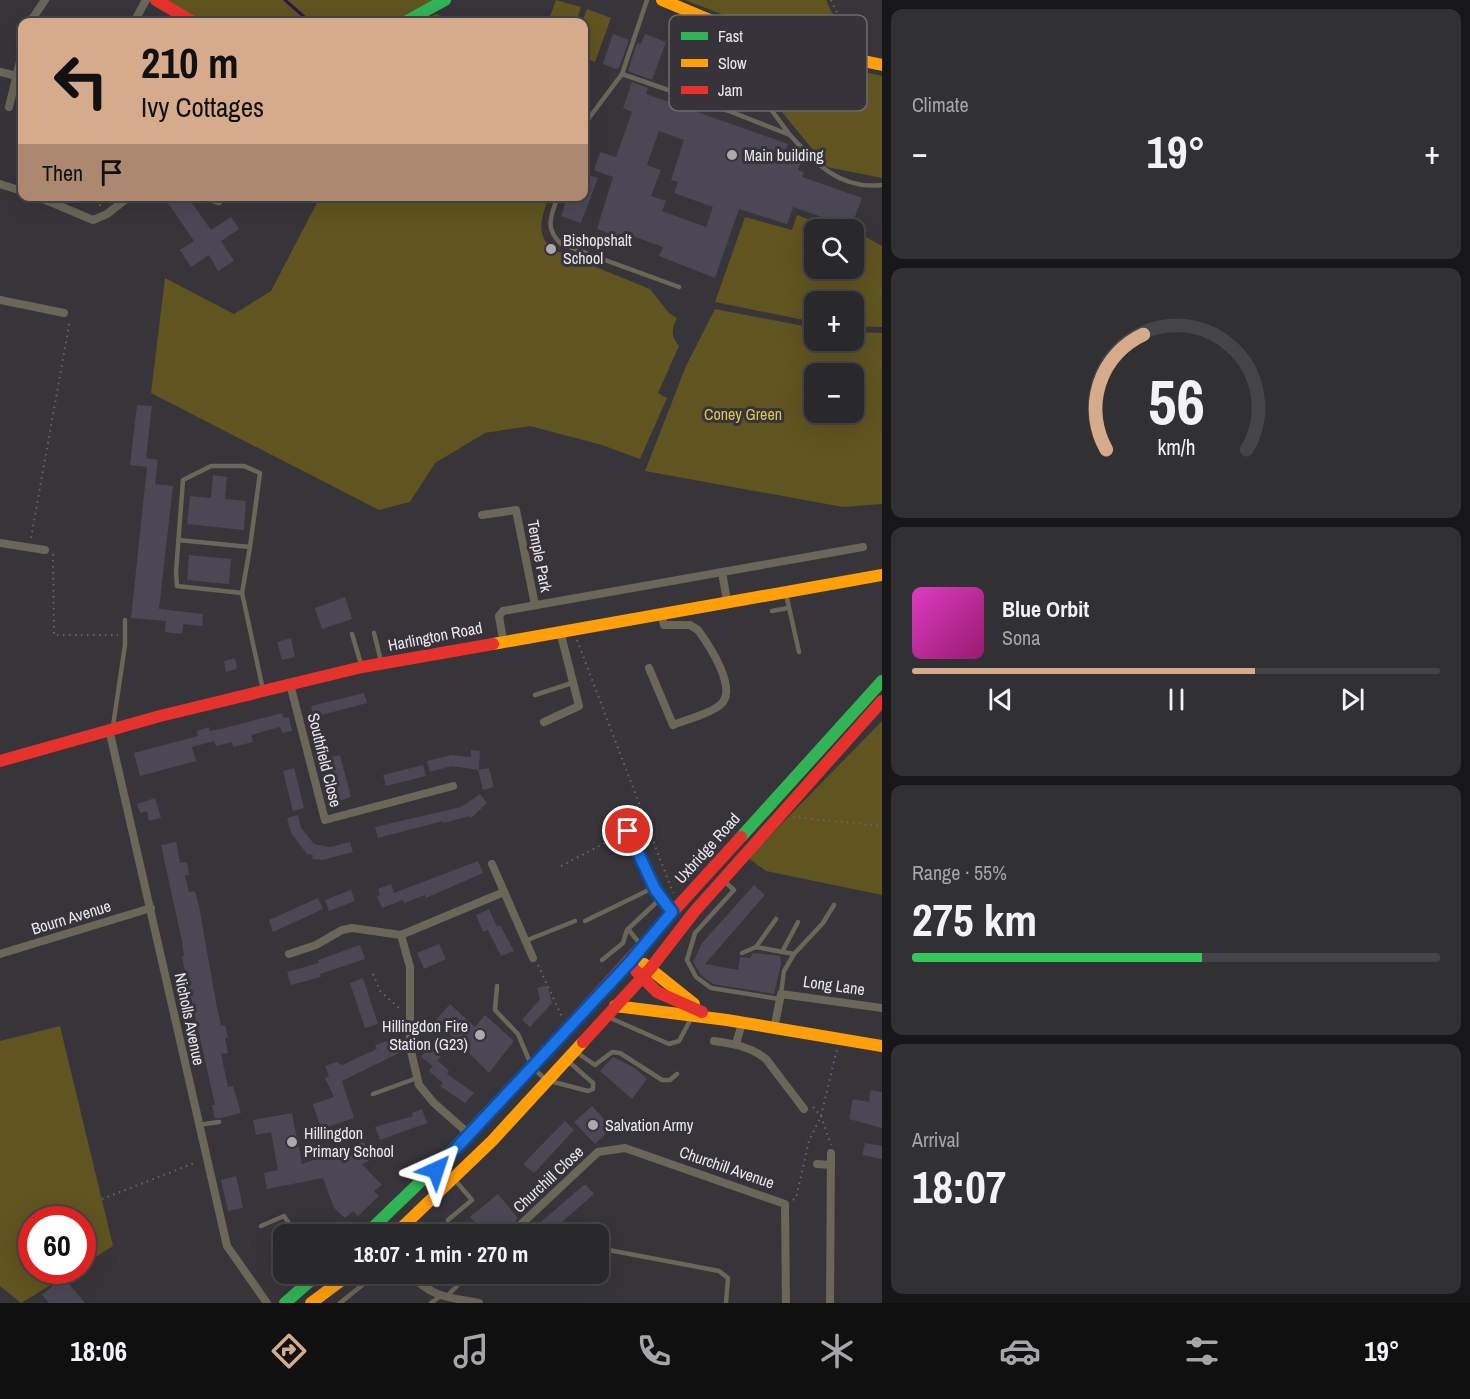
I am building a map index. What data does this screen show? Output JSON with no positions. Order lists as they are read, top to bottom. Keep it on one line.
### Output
{"streets":{"main road":["Harlington Road","Uxbridge Road"],"street":["Temple Park","Southfield Close","Bourn Avenue","Long Lane","Nicholls Avenue","Churchill Avenue","Churchill Close"]},"crossings":[["Harlington Road","Southfield Close"],["Harlington Road","Nicholls Avenue"],["Bourn Avenue","Nicholls Avenue"],["Churchill Avenue","Churchill Close"]],"parks":["Coney Green"],"places":["Main building","Bishopshalt School","Hillingdon Fire Station (G23)","Salvation Army","Hillingdon Primary School"],"legend":["Fast","Slow","Jam"],"page":{"tile":["Climate",["Range · 55%","275 km"],["Arrival","18:07"]],"turn":["210 m","Ivy Cottages"],"heat":["−","19°","+"],"then":"Then","map_buttons":["+","−"],"song":["Blue Orbit","Sona"],"limit":"60","trip":"18:07 · 1 min · 270 m","tabs":["18:06","19°"],"gauge":["56","km/h"]}}
